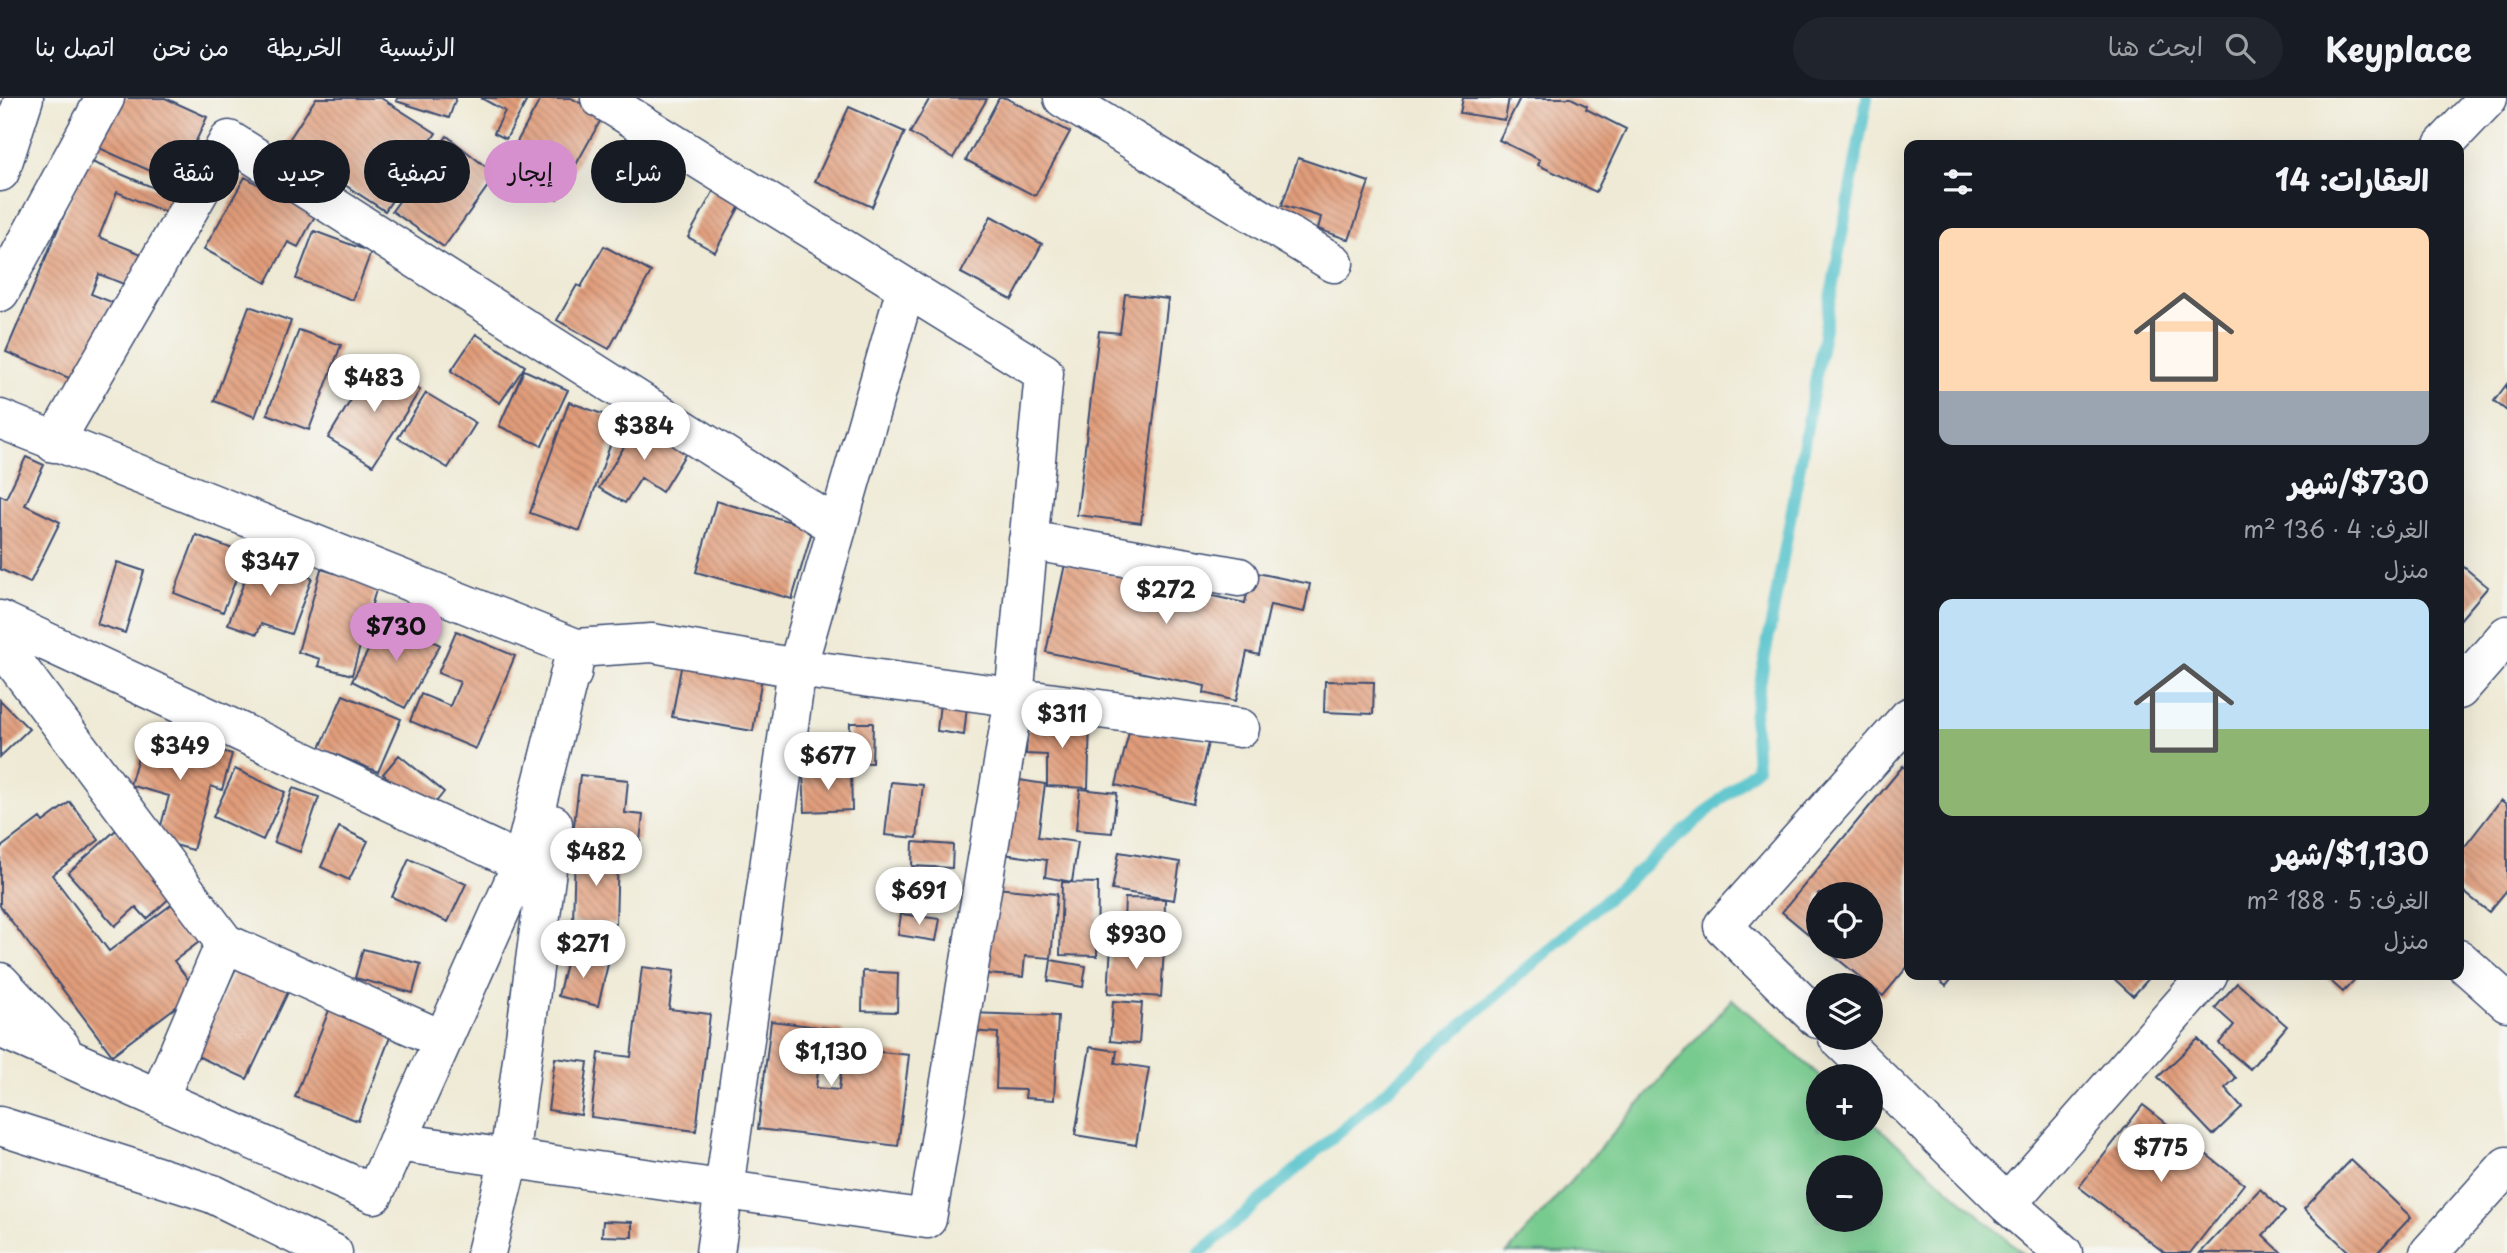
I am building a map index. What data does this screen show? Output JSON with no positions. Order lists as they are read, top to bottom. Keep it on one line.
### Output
{"page":{"header":"Keyplace","search":"ابحث هنا","nav":["الرئيسية","الخريطة","من نحن","اتصل بنا"],"chip":["شراء","إيجار","تصفية","جديد","شقة"],"heading":"العقارات: 14","list":[{"name":"$730/شهر","note":"الغرف: 4 · 136 m² · منزل"},{"name":"$1,130/شهر","note":"الغرف: 5 · 188 m² · منزل"}],"price":["$483","$384","$347","$272","$730","$311","$349","$677","$482","$691","$930","$271","$1,130","$775"],"map_buttons":["+","−"]}}
